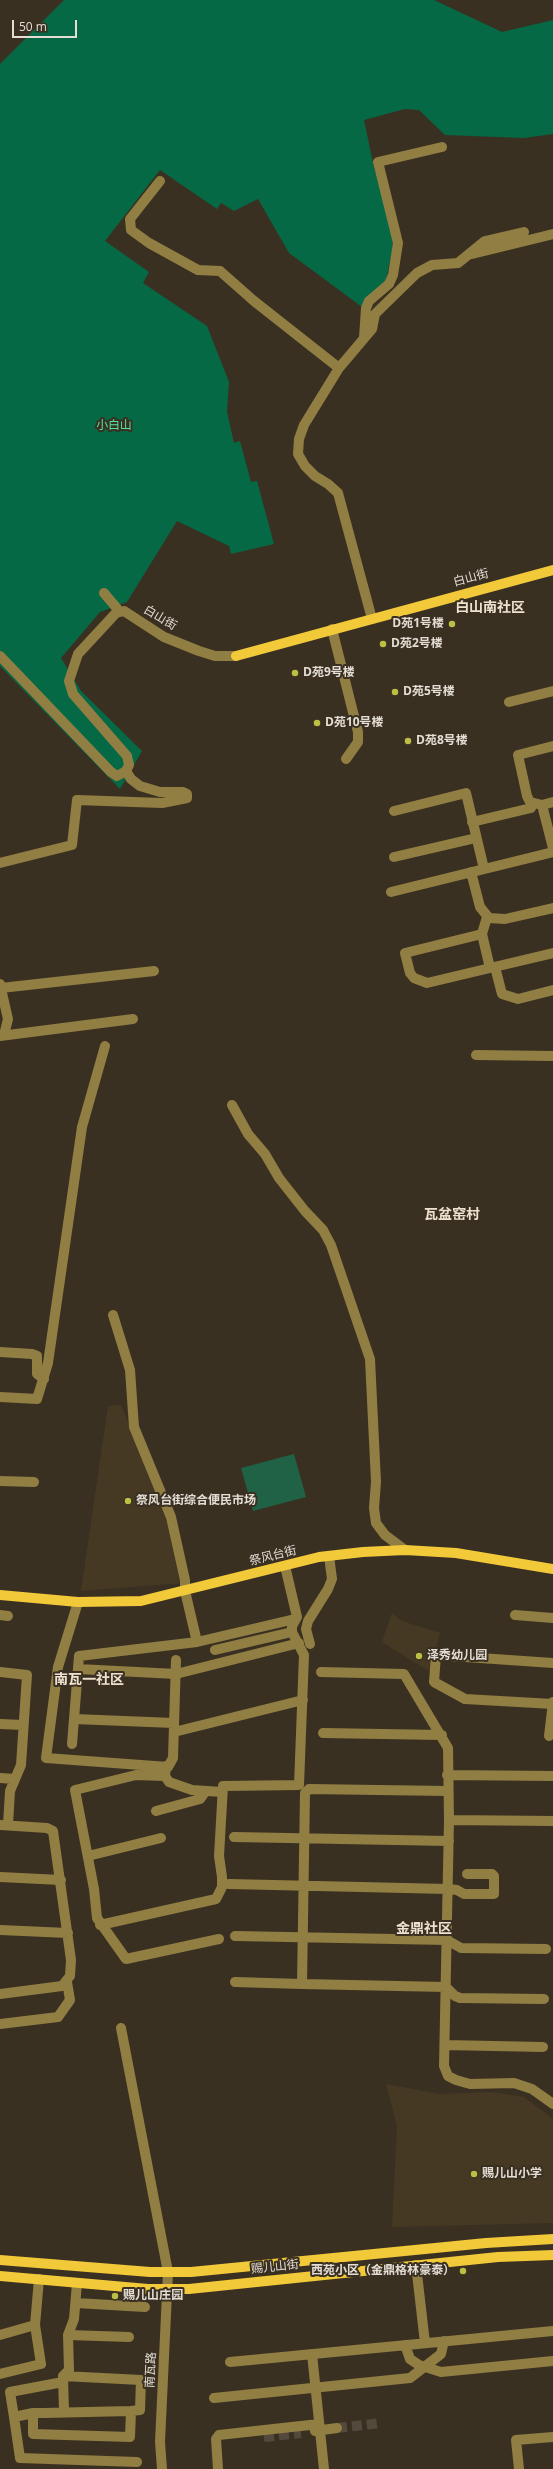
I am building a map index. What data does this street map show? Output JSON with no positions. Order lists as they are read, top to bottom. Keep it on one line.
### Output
{"streets":{"main road":["白山街","祭风台街","赐儿山街"],"street":["南瓦路"]},"crossings":[["赐儿山街","南瓦路"]],"districts":["白山南社区","瓦盆窑村","南瓦一社区","金鼎社区"],"parks":["小白山"],"places":["D苑1号楼","D苑2号楼","D苑9号楼","D苑5号楼","D苑10号楼","D苑8号楼","祭风台街综合便民市场","泽秀幼儿园","赐儿山小学","西苑小区（金鼎格林豪泰）","赐儿山庄园"],"scale_bar":"50 m"}
